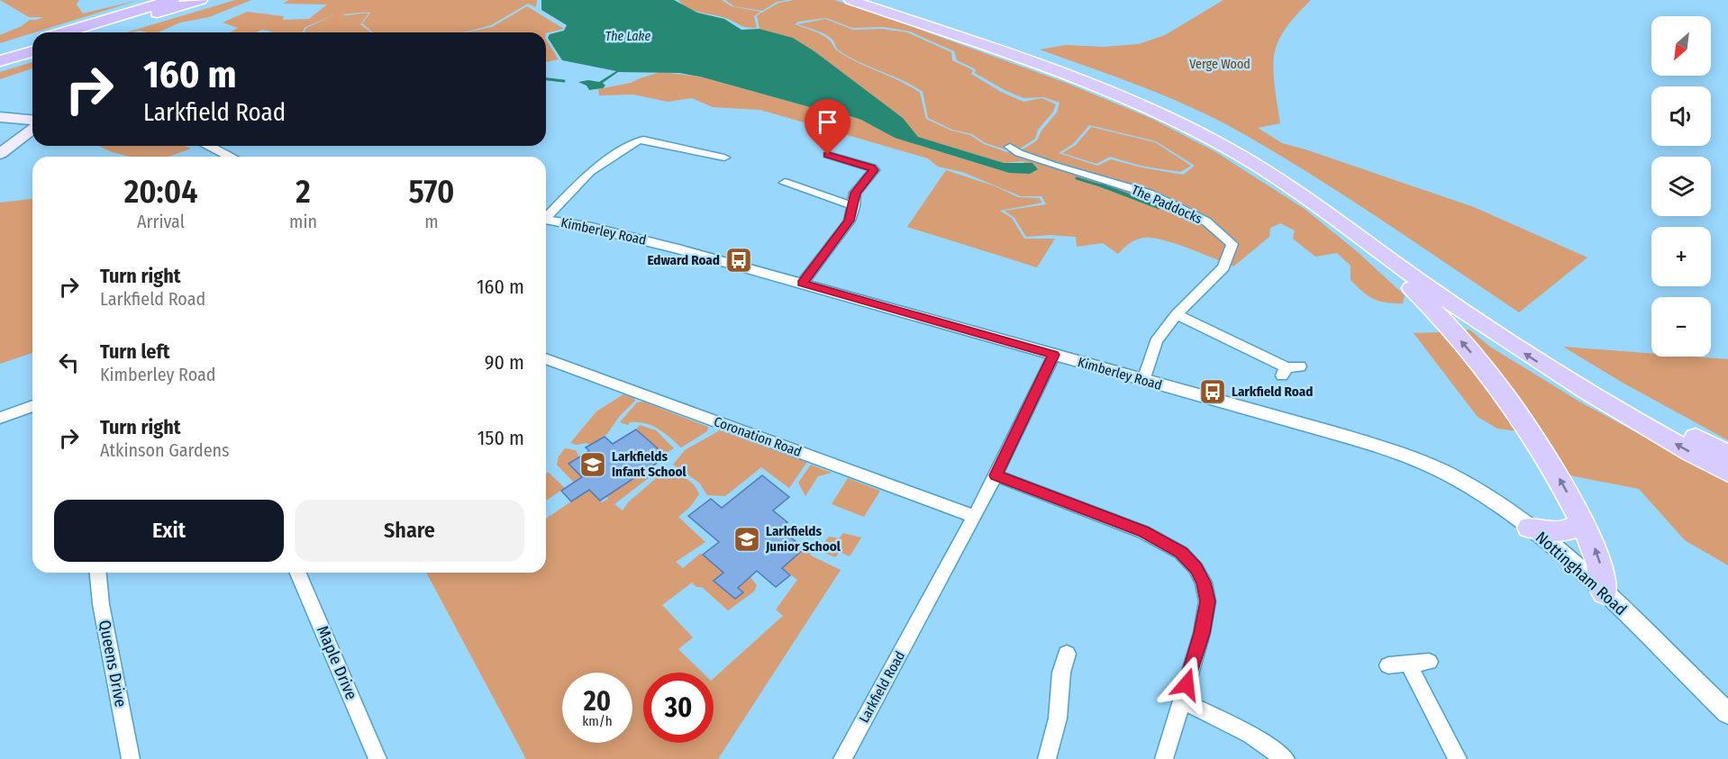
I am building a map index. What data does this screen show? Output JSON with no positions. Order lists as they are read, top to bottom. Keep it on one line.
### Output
{"streets":{"street":["The Paddocks","Kimberley Road","Coronation Road","Nottingham Road","Maple Drive","Queens Drive","Larkfield Road"]},"crossings":[["The Paddocks","Kimberley Road"],["Kimberley Road","Nottingham Road"],["Kimberley Road","Larkfield Road"],["Coronation Road","Larkfield Road"]],"water":["The Lake"],"parks":["Verge Wood"],"places":{"bus stop":["Edward Road","Larkfield Road"],"school or university":["Larkfields Infant School","Larkfields Junior School"]},"north":"bottom left","page":{"map_buttons":["+","−"],"turn":["160 m","Larkfield Road"],"eta":["20:04","Arrival","2","min","570","m"],"list":[{"name":"Turn right","note":"Larkfield Road","value":"160 m"},{"name":"Turn left","note":"Kimberley Road","value":"90 m"},{"name":"Turn right","note":"Atkinson Gardens","value":"150 m"}],"buttons":["Exit","Share"],"speed":"20 km/h","limit":"30"}}
